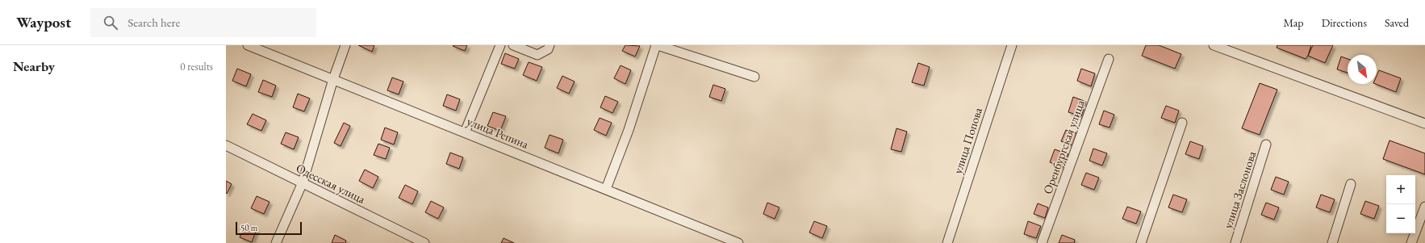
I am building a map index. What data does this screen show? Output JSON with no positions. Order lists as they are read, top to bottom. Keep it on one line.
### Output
{"streets":{"street":["улица Репина","улица Попова","Оренбургская улица","Одесская улица","улица Заслонова"]},"scale_bar":"50 m","north":"bottom right","page":{"header":"Waypost","search":"Search here","nav":["Map","Directions","Saved"],"heading":["Nearby","0 results"],"map_buttons":["+","−"],"scale":"50 m"}}
